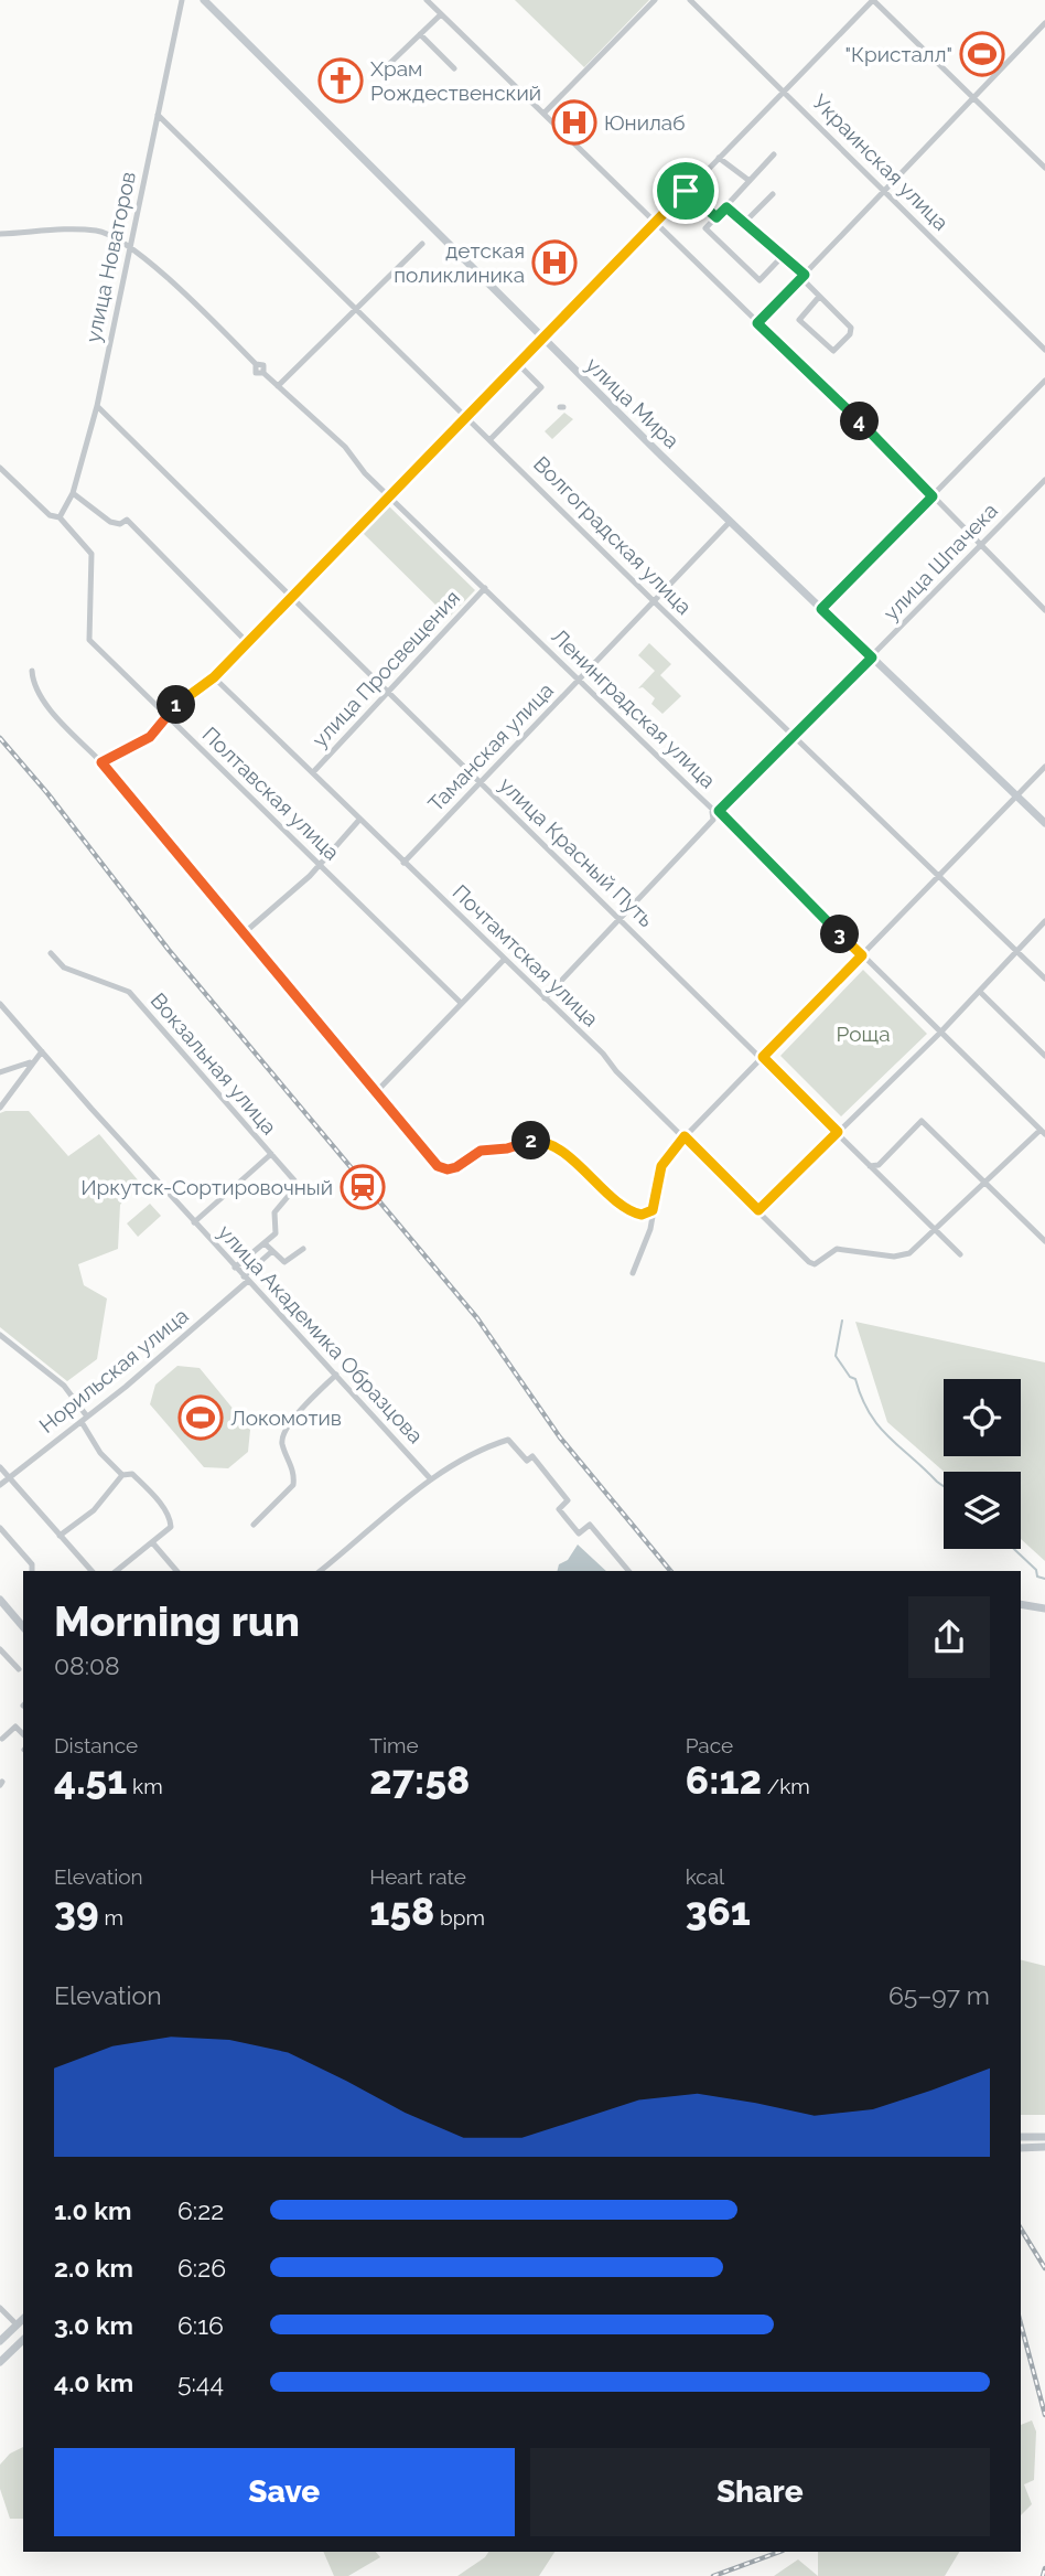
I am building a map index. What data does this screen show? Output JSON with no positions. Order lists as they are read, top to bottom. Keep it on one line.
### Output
{"streets":{"main road":["улица Мира"],"street":["Украинская улица","улица Новаторов","Волгоградская улица","улица Шпачека","улица Просвещения","Ленинградская улица","Таманская улица","Полтавская улица","улица Красный Путь","Почтамтская улица","Вокзальная улица","улица Академика Образцова","Норильская улица"]},"crossings":[["улица Новаторов","Волгоградская улица"],["улица Новаторов","Ленинградская улица"],["улица Новаторов","Полтавская улица"],["улица Новаторов","улица Красный Путь"],["улица Мира","улица Шпачека"],["улица Мира","Таманская улица"],["Волгоградская улица","улица Шпачека"],["Волгоградская улица","Таманская улица"],["улица Шпачека","Ленинградская улица"],["улица Шпачека","улица Красный Путь"],["улица Шпачека","Почтамтская улица"],["улица Просвещения","Ленинградская улица"],["улица Просвещения","улица Красный Путь"],["улица Просвещения","Почтамтская улица"],["Ленинградская улица","Таманская улица"],["Таманская улица","улица Красный Путь"],["Таманская улица","Почтамтская улица"],["улица Красный Путь","Почтамтская улица"],["улица Академика Образцова","Норильская улица"]],"parks":["Роща"],"places":{"sports":["\"Кристалл\"","Локомотив"],"church":["Храм Рождественский"],"hospital":["Юнилаб","детская поликлиника"],"station":["Иркутск-Сортировочный"]},"page":{"pins":["4","1","3","2"],"heading":["Morning run","08:08"],"stats":[["Distance","4.51 km"],["Time","27:58"],["Pace","6:12 /km"],["Elevation","39 m"],["Heart rate","158 bpm"],["kcal","361"]],"chart":["Elevation","65–97 m"],"list":[{"name":"1.0 km","note":"6:22"},{"name":"2.0 km","note":"6:26"},{"name":"3.0 km","note":"6:16"},{"name":"4.0 km","note":"5:44"}],"buttons":["Save","Share"]}}
